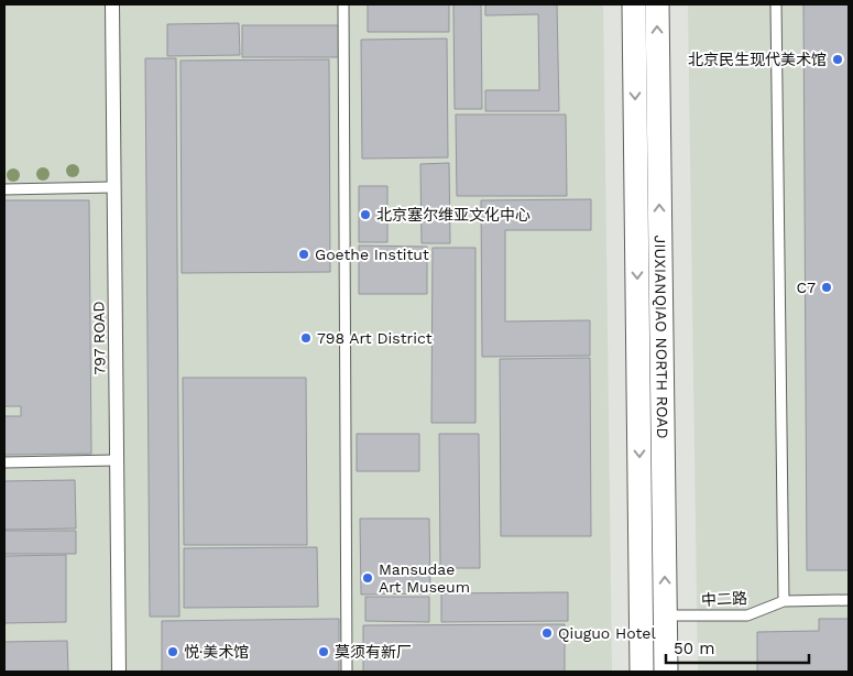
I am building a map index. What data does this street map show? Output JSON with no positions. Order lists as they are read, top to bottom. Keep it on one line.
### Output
{"streets":{"street":["797 ROAD","JIUXIANQIAO NORTH ROAD"],"lane":["中二路"]},"crossings":[["JIUXIANQIAO NORTH ROAD","中二路"]],"places":["北京民生现代美术馆","北京塞尔维亚文化中心","Goethe Institut","C7","798 Art District","Mansudae Art Museum","Qiuguo Hotel","悦·美术馆","莫须有新厂"],"scale_bar":"50 m"}
